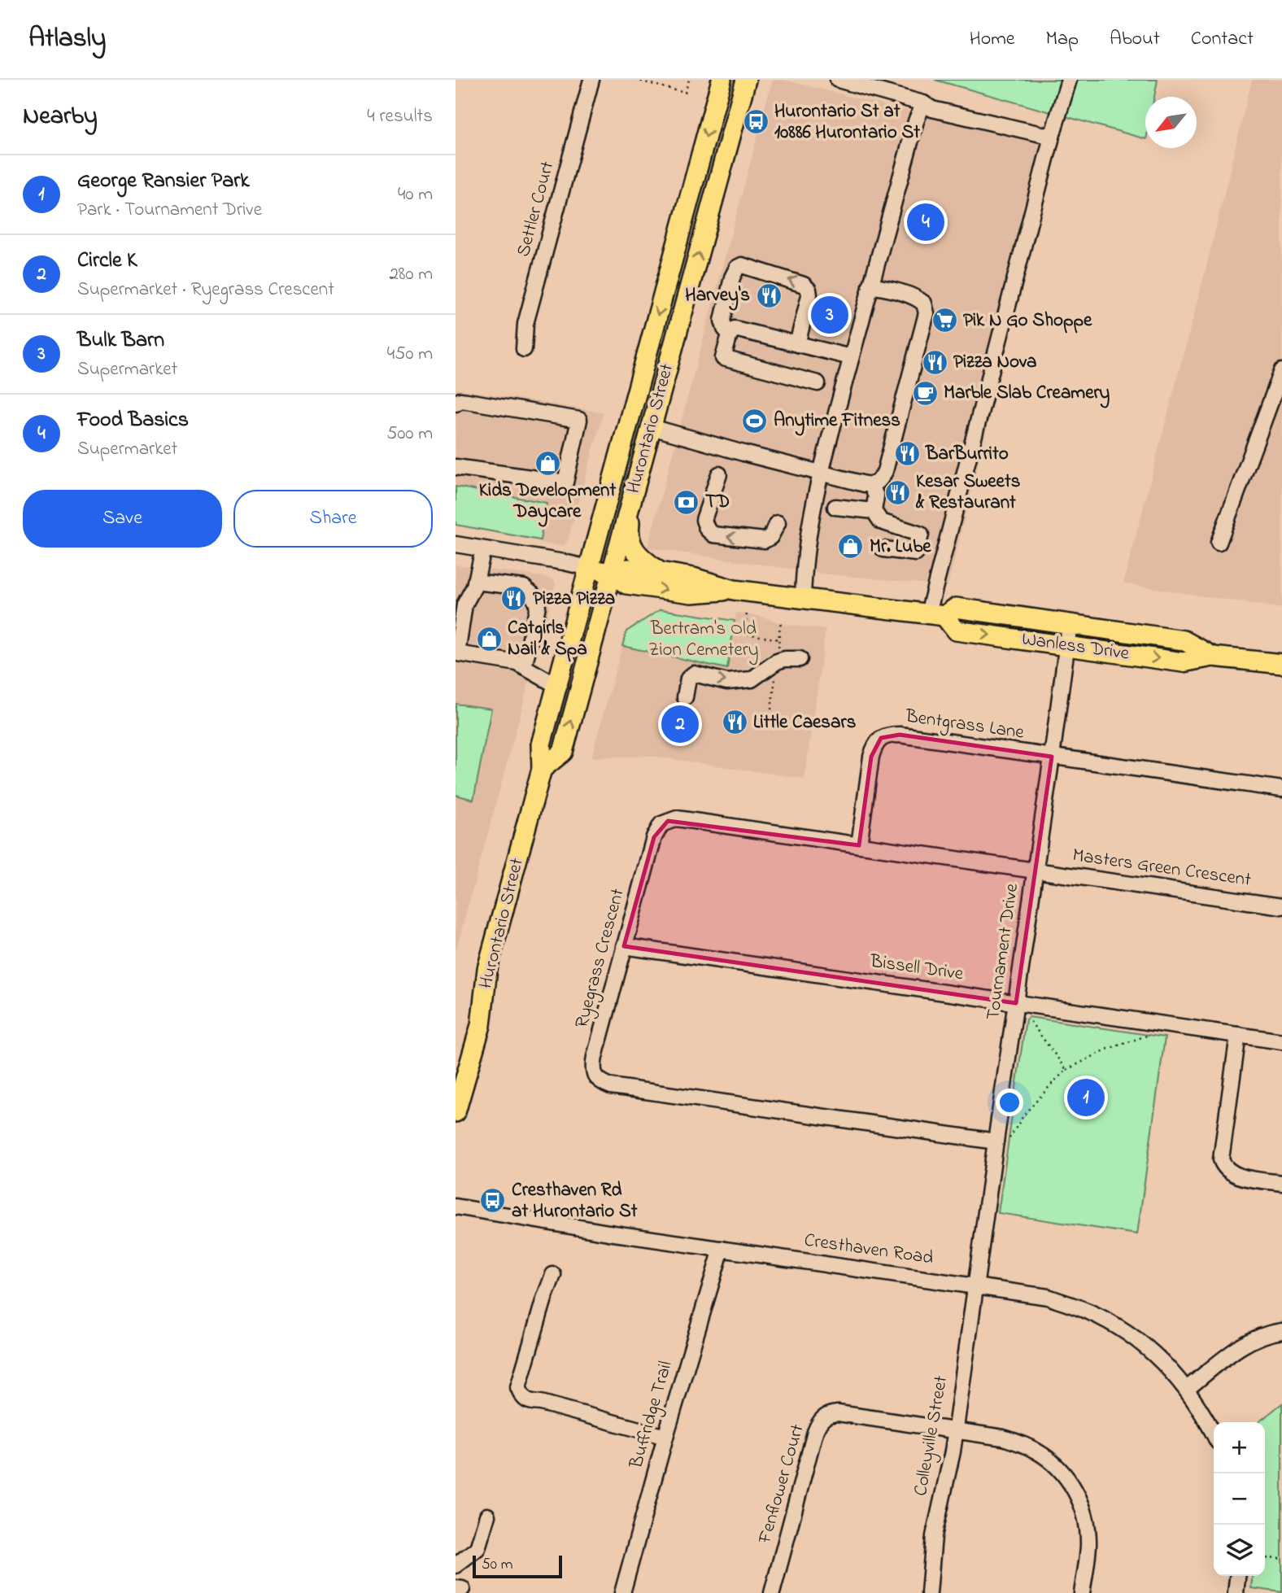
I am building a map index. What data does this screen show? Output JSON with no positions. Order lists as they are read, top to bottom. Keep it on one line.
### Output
{"streets":{"main road":["Hurontario Street","Wanless Drive"],"street":["Settler Court","Bentgrass Lane","Masters Green Crescent","Tournament Drive","Ryegrass Crescent","Bissell Drive","Cresthaven Road","Buffridge Trail","Colleyville Street","Fenflower Court"]},"crossings":[["Hurontario Street","Wanless Drive"],["Wanless Drive","Tournament Drive"],["Bentgrass Lane","Tournament Drive"],["Bentgrass Lane","Ryegrass Crescent"],["Masters Green Crescent","Tournament Drive"],["Masters Green Crescent","Ryegrass Crescent"],["Tournament Drive","Ryegrass Crescent"],["Tournament Drive","Bissell Drive"],["Tournament Drive","Cresthaven Road"],["Tournament Drive","Colleyville Street"],["Ryegrass Crescent","Bissell Drive"],["Cresthaven Road","Buffridge Trail"],["Cresthaven Road","Colleyville Street"],["Colleyville Street","Fenflower Court"]],"parks":["Bertram's Old Zion Cemetery"],"places":{"bus stop":["Hurontario St at 10886 Hurontario St","Cresthaven Rd at Hurontario St"],"restaurant":["Harvey's","Pizza Nova","BarBurrito","Kesar Sweets & Restaurant","Pizza Pizza","Little Caesars"],"supermarket":["Pik N Go Shoppe"],"cafe":["Marble Slab Creamery"],"sports":["Anytime Fitness"],"shop":["Kids Development Daycare","Mr. Lube","Catgirls Nail & Spa"],"bank":["TD"]},"scale_bar":"50 m","north":"bottom left","page":{"header":"Atlasly","nav":["Home","Map","About","Contact"],"heading":["Nearby","4 results"],"list":[{"mark":"1","name":"George Ransier Park","note":"Park · Tournament Drive","value":"40 m"},{"mark":"2","name":"Circle K","note":"Supermarket · Ryegrass Crescent","value":"280 m"},{"mark":"3","name":"Bulk Barn","note":"Supermarket","value":"450 m"},{"mark":"4","name":"Food Basics","note":"Supermarket","value":"500 m"}],"pins":["4","3","2","1"],"buttons":["Save","Share"],"map_buttons":["+","−"],"scale":"50 m"}}
